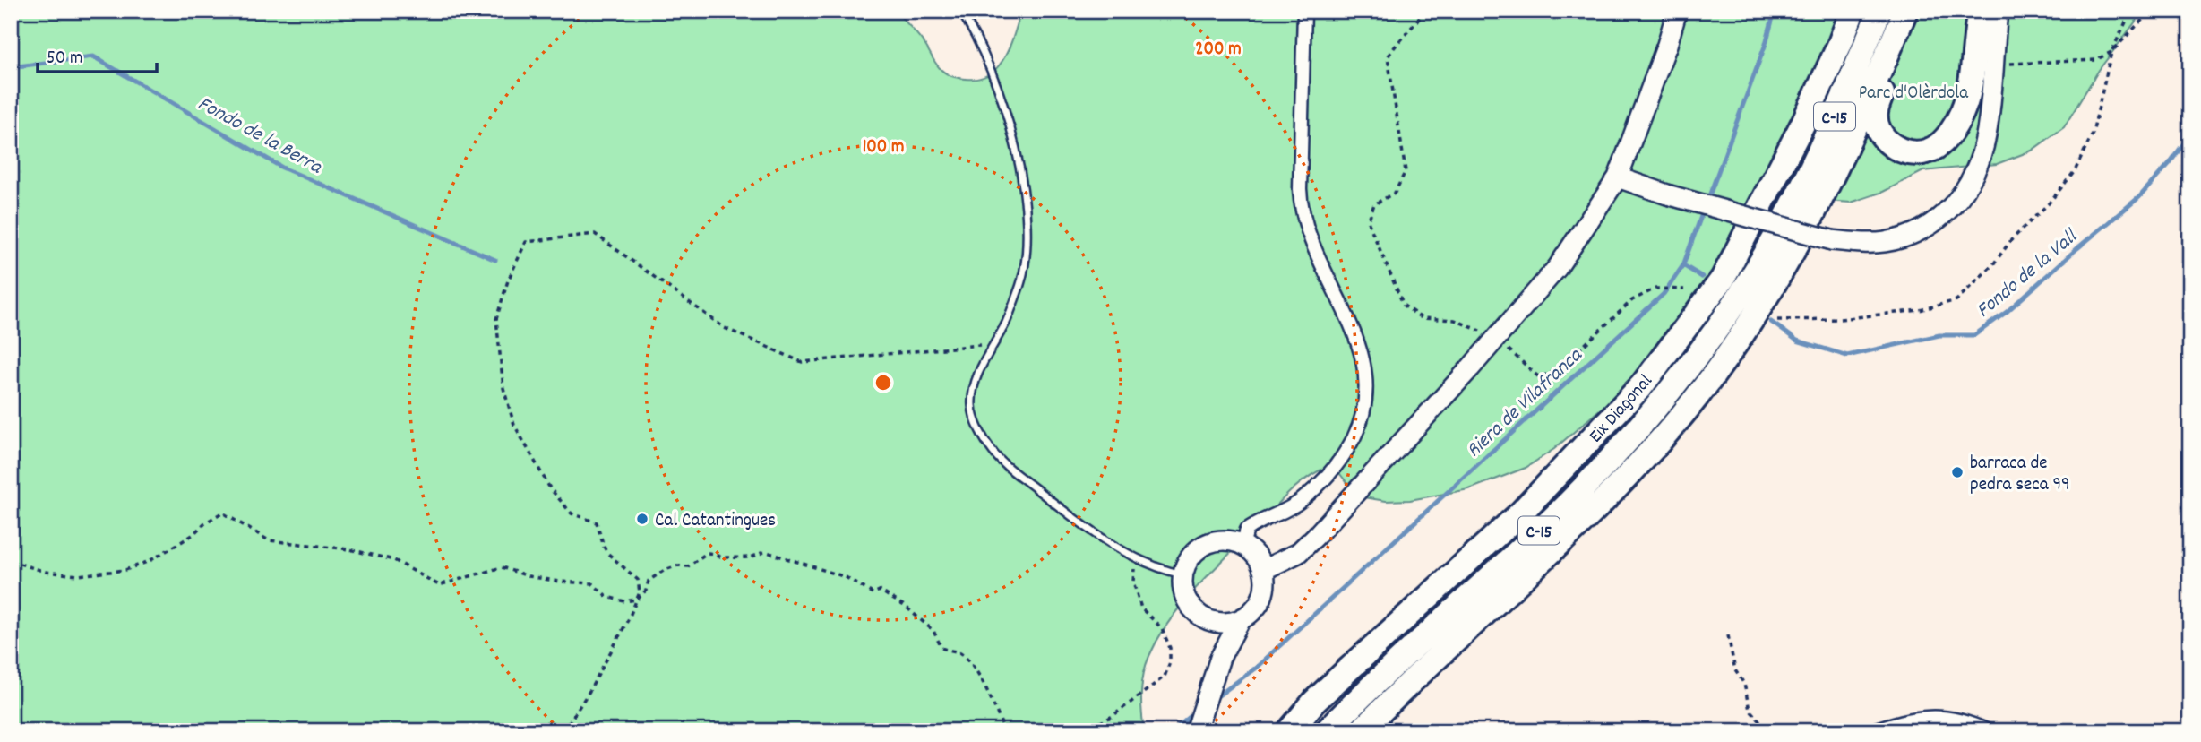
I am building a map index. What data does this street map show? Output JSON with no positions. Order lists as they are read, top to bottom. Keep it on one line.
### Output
{"streets":{"highway":["C-15","Eix Diagonal"]},"water":["Fondo de la Berra","Fondo de la Vall","Riera de Vilafranca"],"parks":["Parc d'Olèrdola"],"places":["barraca de pedra seca 99","Cal Catantingues"],"scale_bar":"50 m","rings":["200 m","100 m"]}
